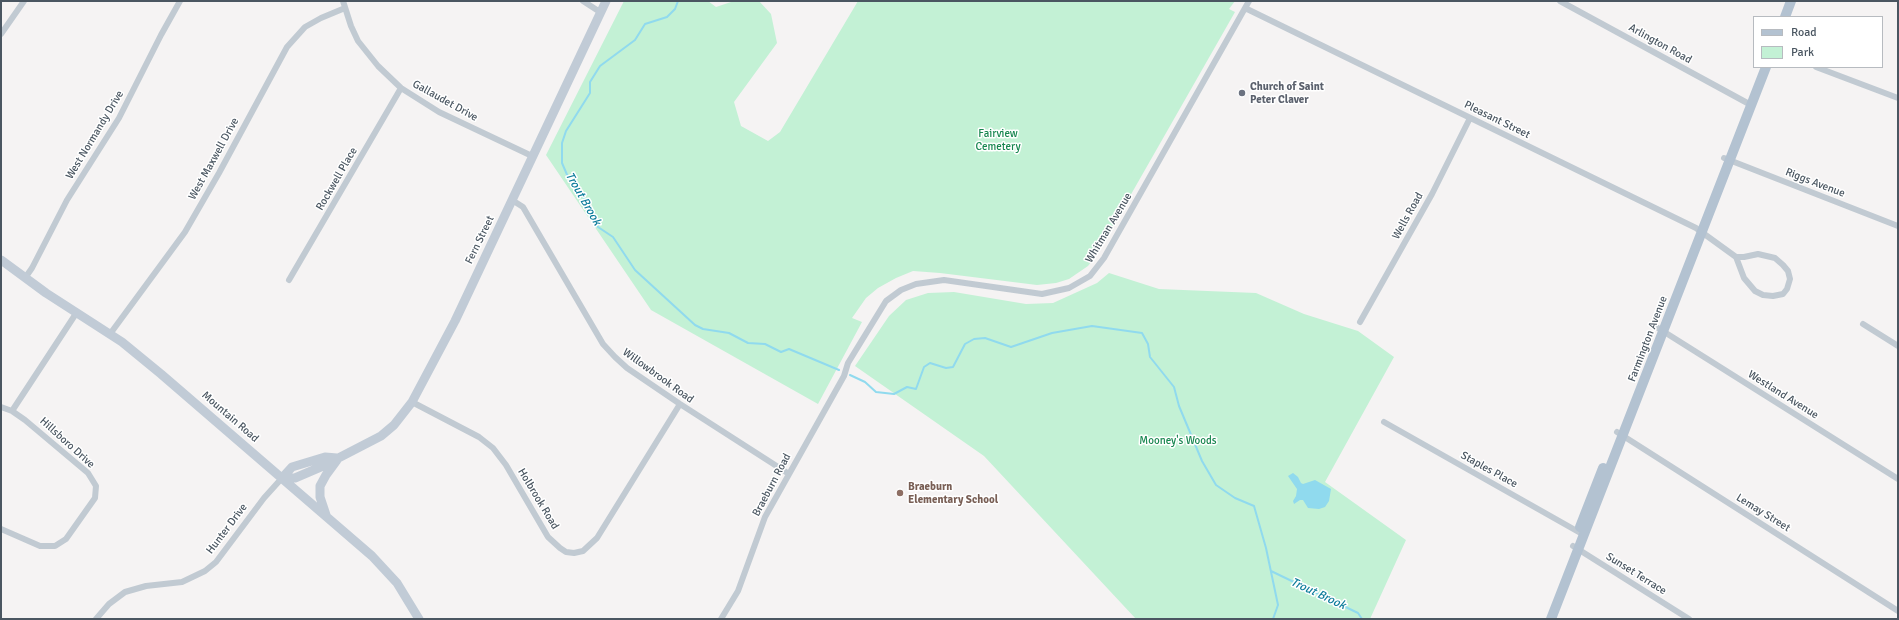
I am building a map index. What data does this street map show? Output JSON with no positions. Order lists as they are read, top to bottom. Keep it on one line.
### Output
{"streets":{"main road":["Farmington Avenue"],"street":["Arlington Road","Gallaudet Drive","Pleasant Street","West Normandy Drive","West Maxwell Drive","Rockwell Place","Riggs Avenue","Wells Road","Whitman Avenue","Fern Street","Willowbrook Road","Westland Avenue","Mountain Road","Hillsboro Drive","Staples Place","Braeburn Road","Holbrook Road","Lemay Street","Hunter Drive","Sunset Terrace"]},"crossings":[["Arlington Road","Farmington Avenue"],["Gallaudet Drive","West Maxwell Drive"],["Gallaudet Drive","Rockwell Place"],["Gallaudet Drive","Fern Street"],["Pleasant Street","Wells Road"],["Pleasant Street","Whitman Avenue"],["Pleasant Street","Farmington Avenue"],["West Normandy Drive","Mountain Road"],["West Maxwell Drive","Mountain Road"],["Riggs Avenue","Farmington Avenue"],["Whitman Avenue","Braeburn Road"],["Fern Street","Willowbrook Road"],["Fern Street","Mountain Road"],["Fern Street","Holbrook Road"],["Fern Street","Hunter Drive"],["Farmington Avenue","Westland Avenue"],["Farmington Avenue","Staples Place"],["Farmington Avenue","Lemay Street"],["Farmington Avenue","Sunset Terrace"],["Willowbrook Road","Braeburn Road"],["Willowbrook Road","Holbrook Road"],["Mountain Road","Hunter Drive"]],"water":["Trout Brook"],"parks":["Fairview Cemetery","Mooney's Woods"],"places":["Church of Saint Peter Claver","Braeburn Elementary School"],"legend":["Road","Park"]}
